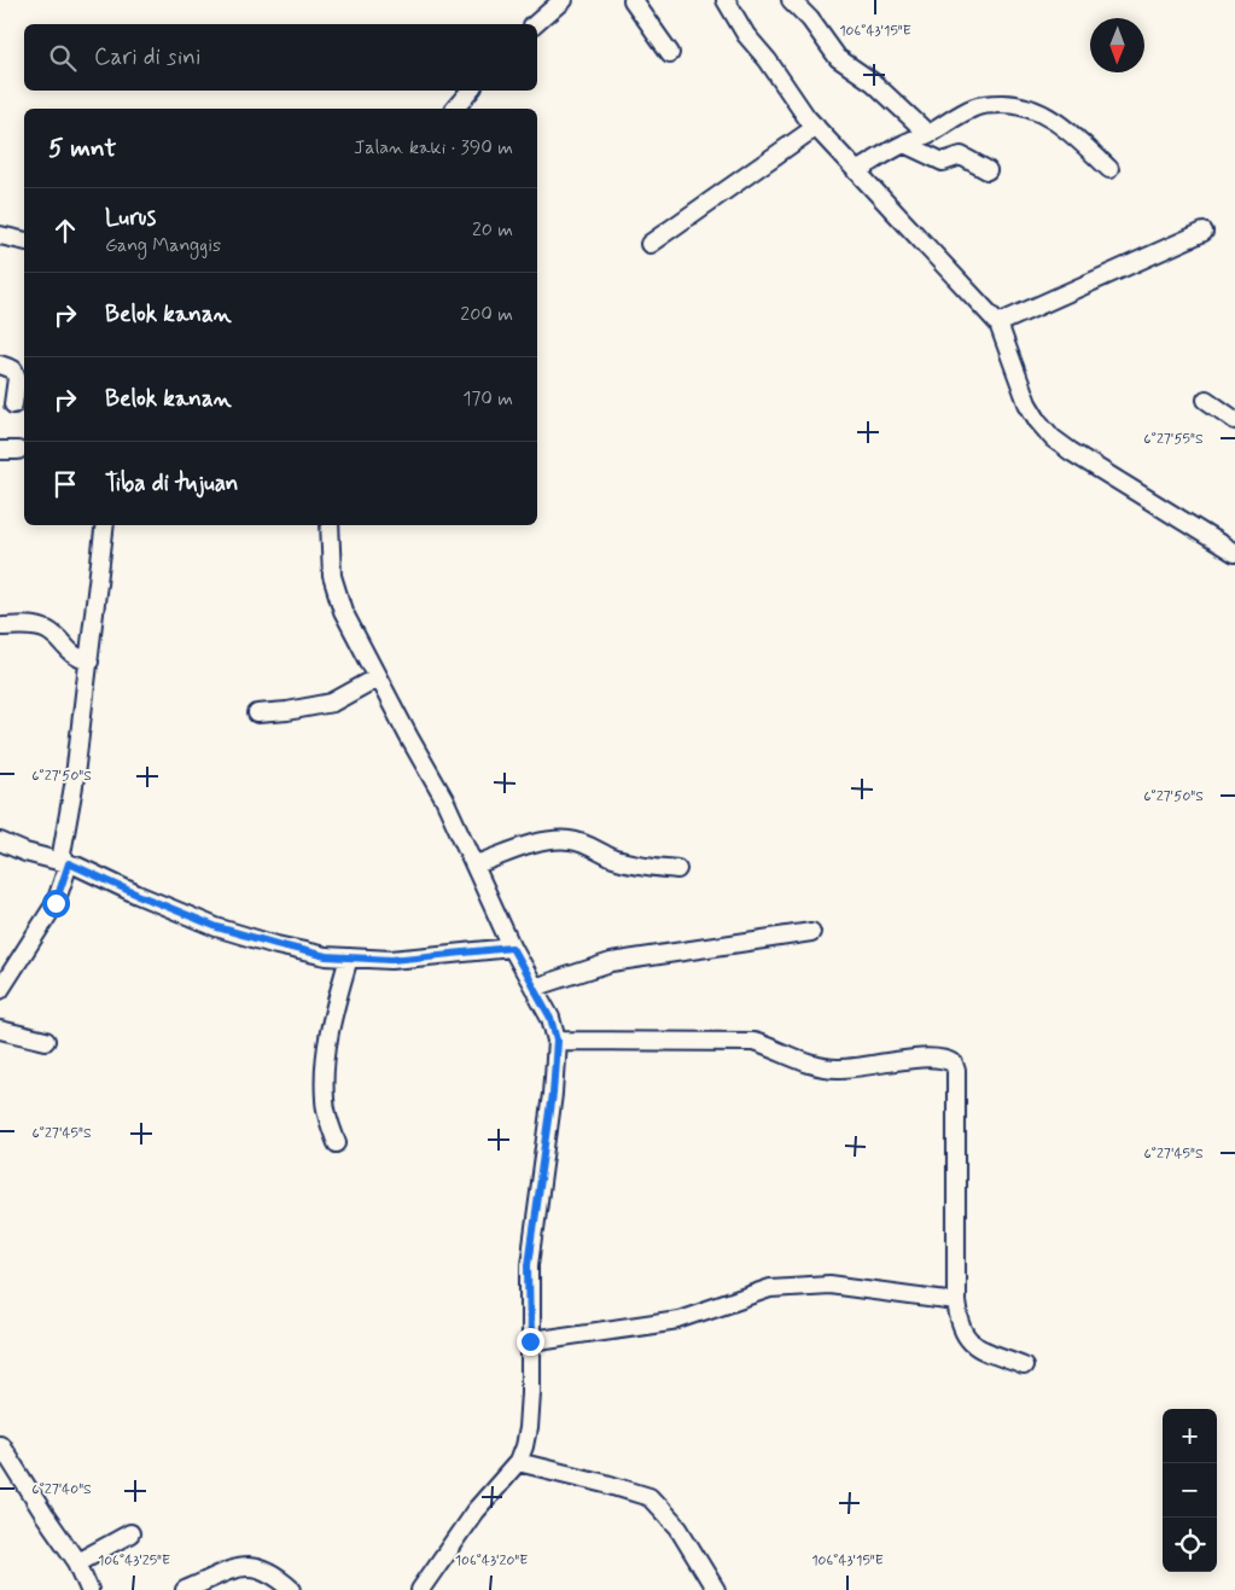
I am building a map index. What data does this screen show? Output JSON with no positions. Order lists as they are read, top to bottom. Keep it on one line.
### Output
{"north":"bottom","page":{"search":"Cari di sini","heading":["5 mnt","Jalan kaki · 390 m"],"list":[["Lurus","Gang Manggis","20 m"],["Belok kanan","200 m"],["Belok kanan","170 m"],"Tiba di tujuan"],"map_buttons":["+","−"]},"coordinates":["106°43'15\"E","6°27'55\"S","6°27'50\"S","6°27'45\"S","6°27'40\"S","106°43'25\"E","106°43'20\"E"]}
